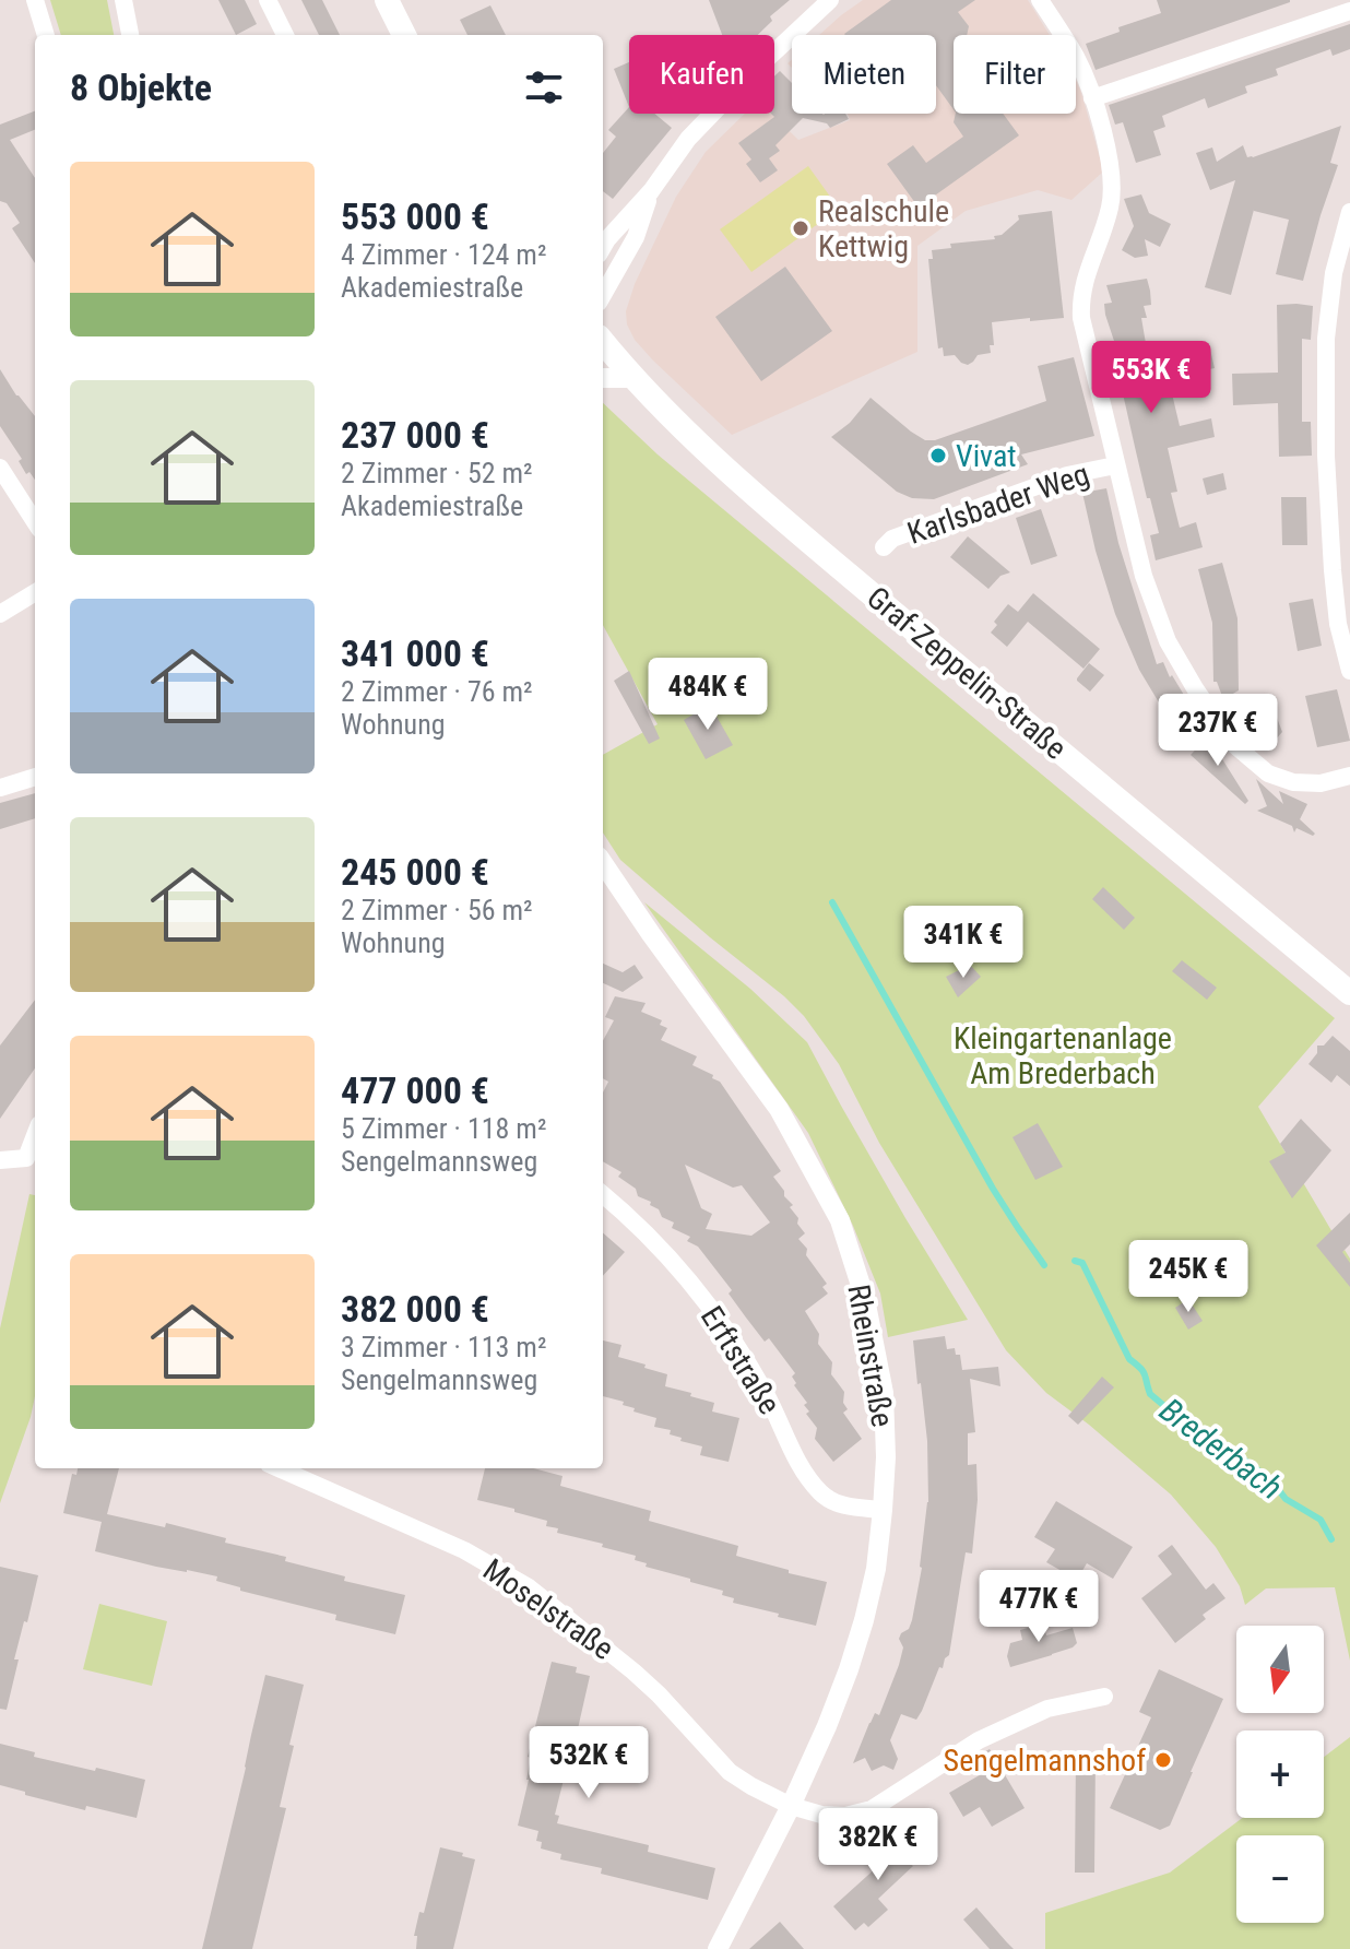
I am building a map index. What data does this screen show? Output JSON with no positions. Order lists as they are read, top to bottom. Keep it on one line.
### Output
{"streets":{"main road":["Graf-Zeppelin-Straße"],"street":["Karlsbader Weg","Rheinstraße","Erftstraße","Moselstraße"]},"crossings":[["Rheinstraße","Erftstraße"],["Rheinstraße","Moselstraße"]],"water":["Brederbach"],"parks":["Kleingartenanlage Am Brederbach"],"places":["Realschule Kettwig","Vivat","Sengelmannshof"],"north":"bottom","page":{"chip":["Kaufen","Mieten","Filter"],"heading":"8 Objekte","list":[{"name":"553 000 €","note":"4 Zimmer · 124 m² · Akademiestraße"},{"name":"237 000 €","note":"2 Zimmer · 52 m² · Akademiestraße"},{"name":"341 000 €","note":"2 Zimmer · 76 m² · Wohnung"},{"name":"245 000 €","note":"2 Zimmer · 56 m² · Wohnung"},{"name":"477 000 €","note":"5 Zimmer · 118 m² · Sengelmannsweg"},{"name":"382 000 €","note":"3 Zimmer · 113 m² · Sengelmannsweg"}],"price":["553K €","484K €","237K €","341K €","245K €","477K €","532K €","382K €"],"map_buttons":["+","−"]}}
